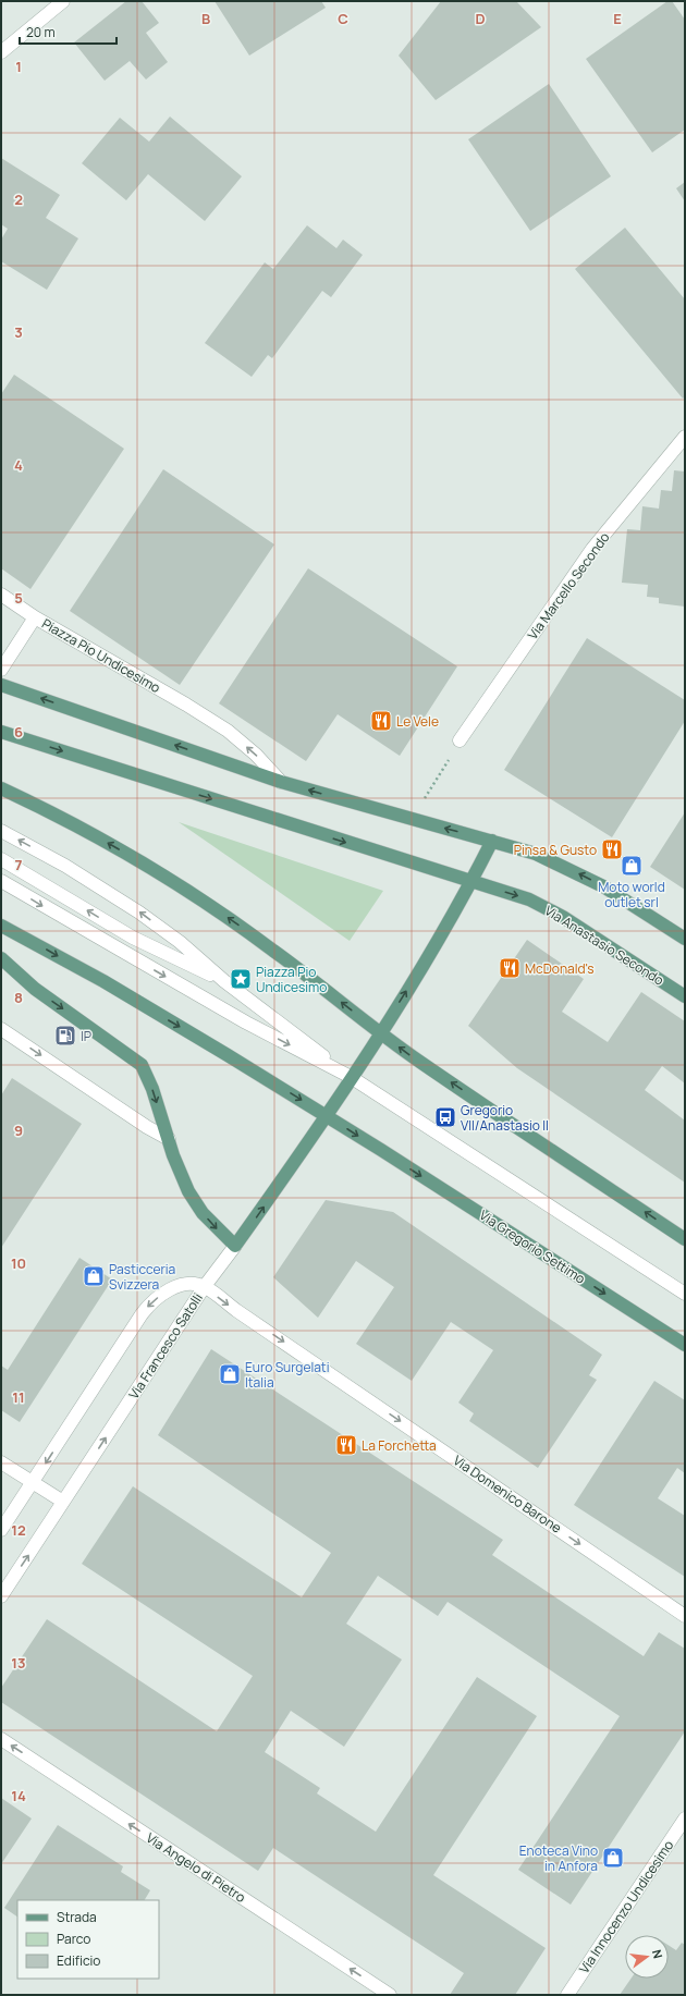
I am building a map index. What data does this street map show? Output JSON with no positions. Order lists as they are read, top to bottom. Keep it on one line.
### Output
{"streets":{"main road":["Via Anastasio Secondo","Via Gregorio Settimo"],"street":["Via Marcello Secondo","Piazza Pio Undicesimo","Via Francesco Satolli","Via Domenico Barone","Via Angelo di Pietro","Via Innocenzo Undicesimo"]},"crossings":[["Via Francesco Satolli","Via Domenico Barone"]],"one_way":["Piazza Pio Undicesimo","Via Domenico Barone","Via Angelo di Pietro"],"places":{"restaurant":["Le Vele","Pinsa & Gusto","McDonald's","La Forchetta"],"shop":["Moto world outlet srl","Pasticceria Svizzera","Euro Surgelati Italia","Enoteca Vino in Anfora"],"place":["Piazza Pio Undicesimo"],"fuel station":["IP"],"bus stop":["Gregorio VII/Anastasio II"]},"legend":["Strada","Parco","Edificio"],"scale_bar":"20 m","north":"right","grid":{"columns":["B","C","D","E"],"rows":["1","2","3","4","5","6","7","8","9","10","11","12","13","14"]}}
